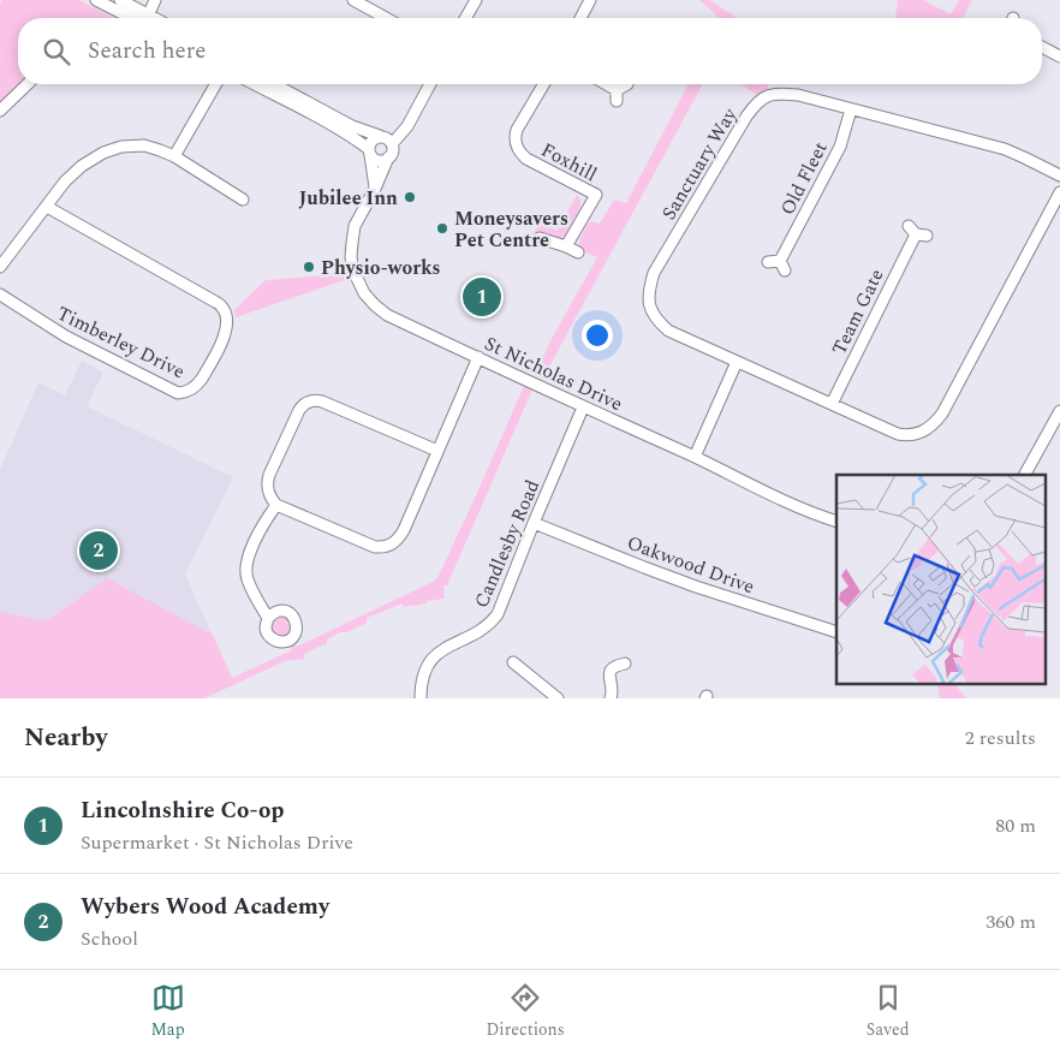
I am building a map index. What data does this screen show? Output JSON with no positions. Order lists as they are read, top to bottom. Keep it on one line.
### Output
{"streets":{"street":["Foxhill","Sanctuary Way","Old Fleet","Team Gate","Timberley Drive","St Nicholas Drive","Candlesby Road","Oakwood Drive"]},"crossings":[["Sanctuary Way","Old Fleet"],["Sanctuary Way","Team Gate"],["St Nicholas Drive","Candlesby Road"],["Candlesby Road","Oakwood Drive"]],"places":["Jubilee Inn","Moneysavers Pet Centre","Physio-works"],"page":{"search":"Search here","pins":["1","2"],"heading":["Nearby","2 results"],"list":[{"mark":"1","name":"Lincolnshire Co-op","note":"Supermarket · St Nicholas Drive","value":"80 m"},{"mark":"2","name":"Wybers Wood Academy","note":"School","value":"360 m"}],"nav":["Map","Directions","Saved"]}}
